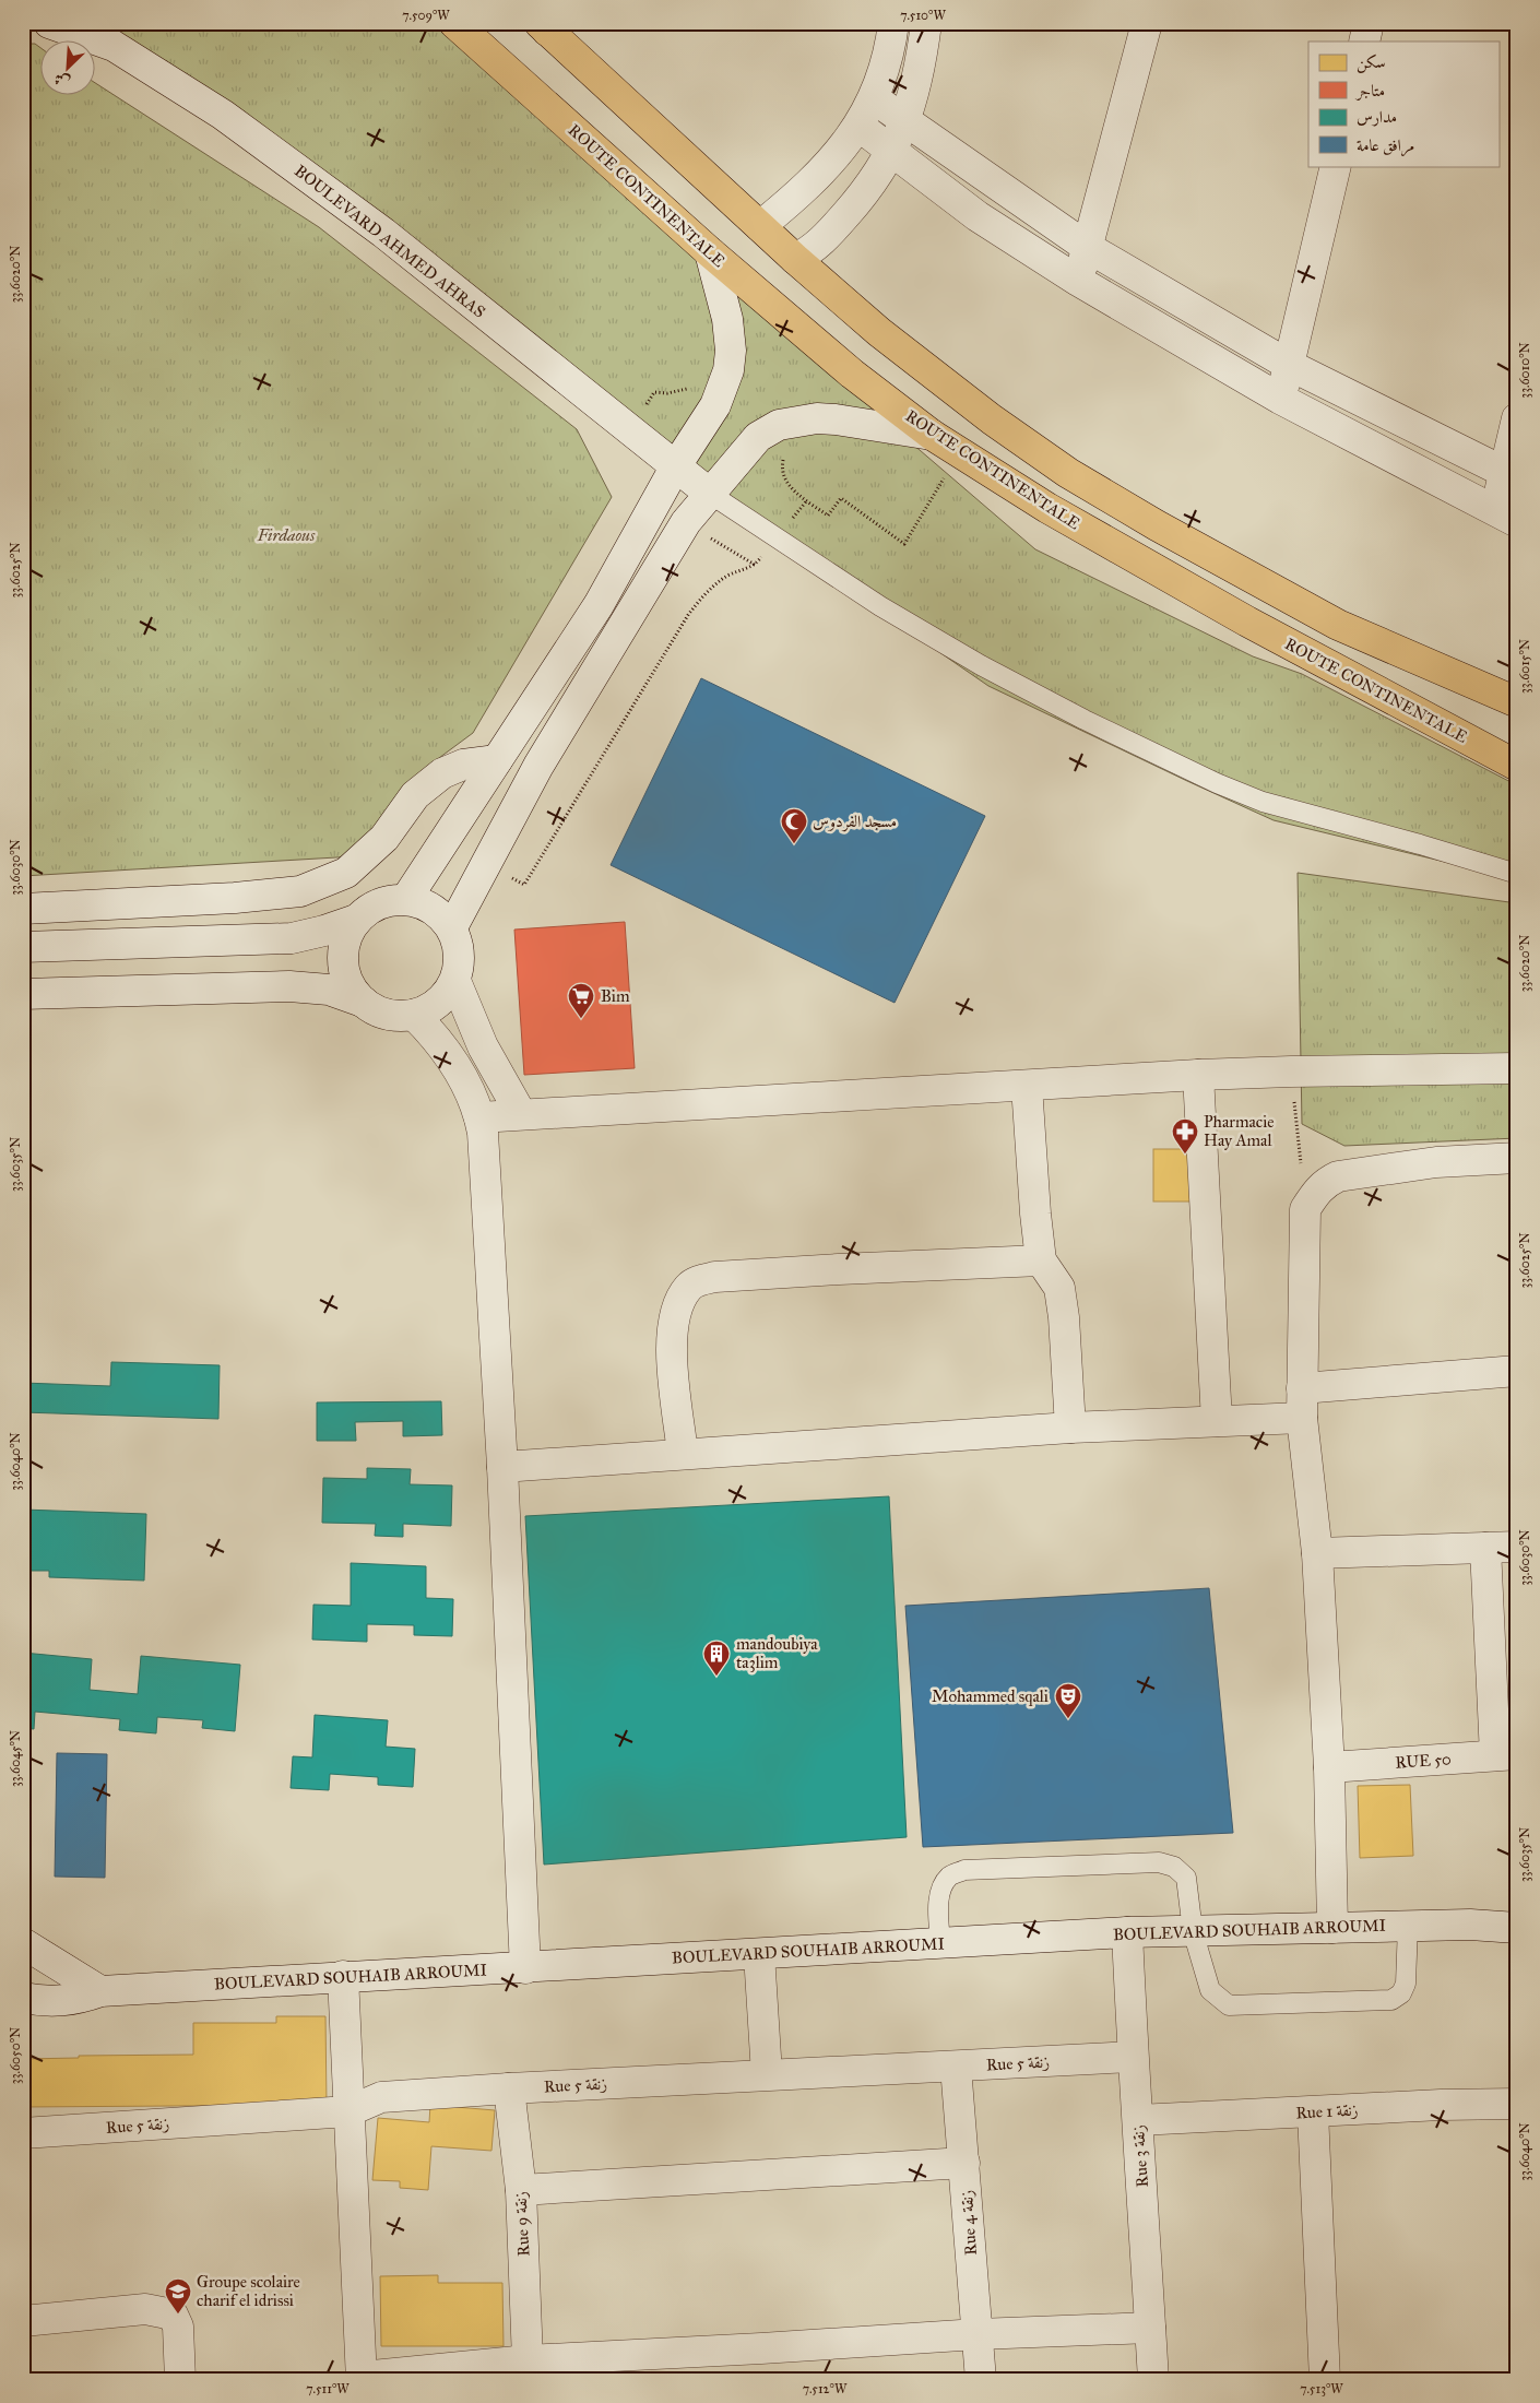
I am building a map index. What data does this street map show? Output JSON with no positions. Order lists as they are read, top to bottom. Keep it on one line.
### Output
{"streets":{"main road":["ROUTE CONTINENTALE"],"street":["BOULEVARD AHMED AHRAS","RUE 50","BOULEVARD SOUHAIB ARROUMI","Rue 5 زنقة","Rue 1 زنقة","Rue 3 زنقة","Rue 4 زنقة","Rue 9 زنقة"]},"crossings":[["BOULEVARD SOUHAIB ARROUMI","Rue 3 زنقة"],["Rue 5 زنقة","Rue 3 زنقة"],["Rue 5 زنقة","Rue 4 زنقة"],["Rue 5 زنقة","Rue 9 زنقة"],["Rue 1 زنقة","Rue 3 زنقة"]],"parks":["Firdaous"],"places":{"mosque":["مسجد الفردوس"],"supermarket":["Bim"],"pharmacy":["Pharmacie Hay Amal"],"building":["mandoubiya ta3lim"],"theatre":["Mohammed sqali"],"school or university":["Groupe scolaire charif el idrissi"]},"legend":["سكن","متاجر","مدارس","مرافق عامة"],"north":"bottom left","coordinates":["7.509°W","7.510°W","33.6020°N","33.6010°N","33.6025°N","33.6015°N","33.6030°N","33.6035°N","33.6040°N","33.6045°N","33.6050°N","7.511°W","7.512°W","7.513°W"]}
